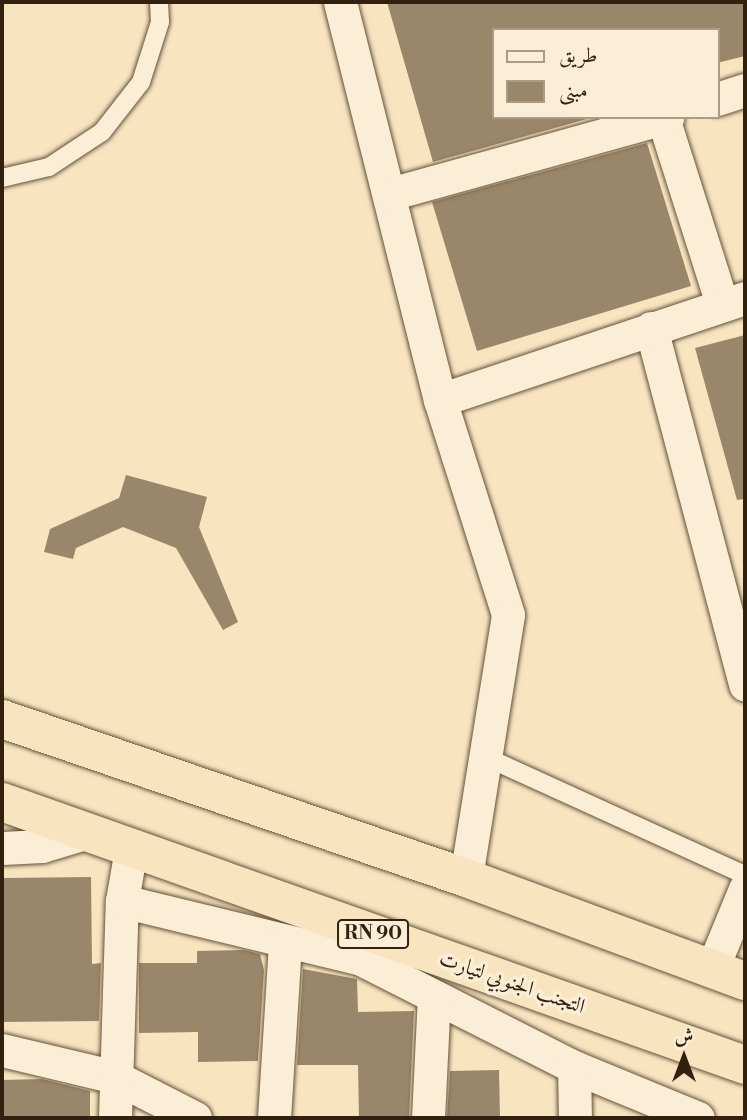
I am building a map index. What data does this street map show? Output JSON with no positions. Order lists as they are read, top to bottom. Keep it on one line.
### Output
{"streets":{"highway":["RN 90","التجنب الجنوبي لتيارت"]},"legend":["طريق","مبنى"],"north":"top"}
